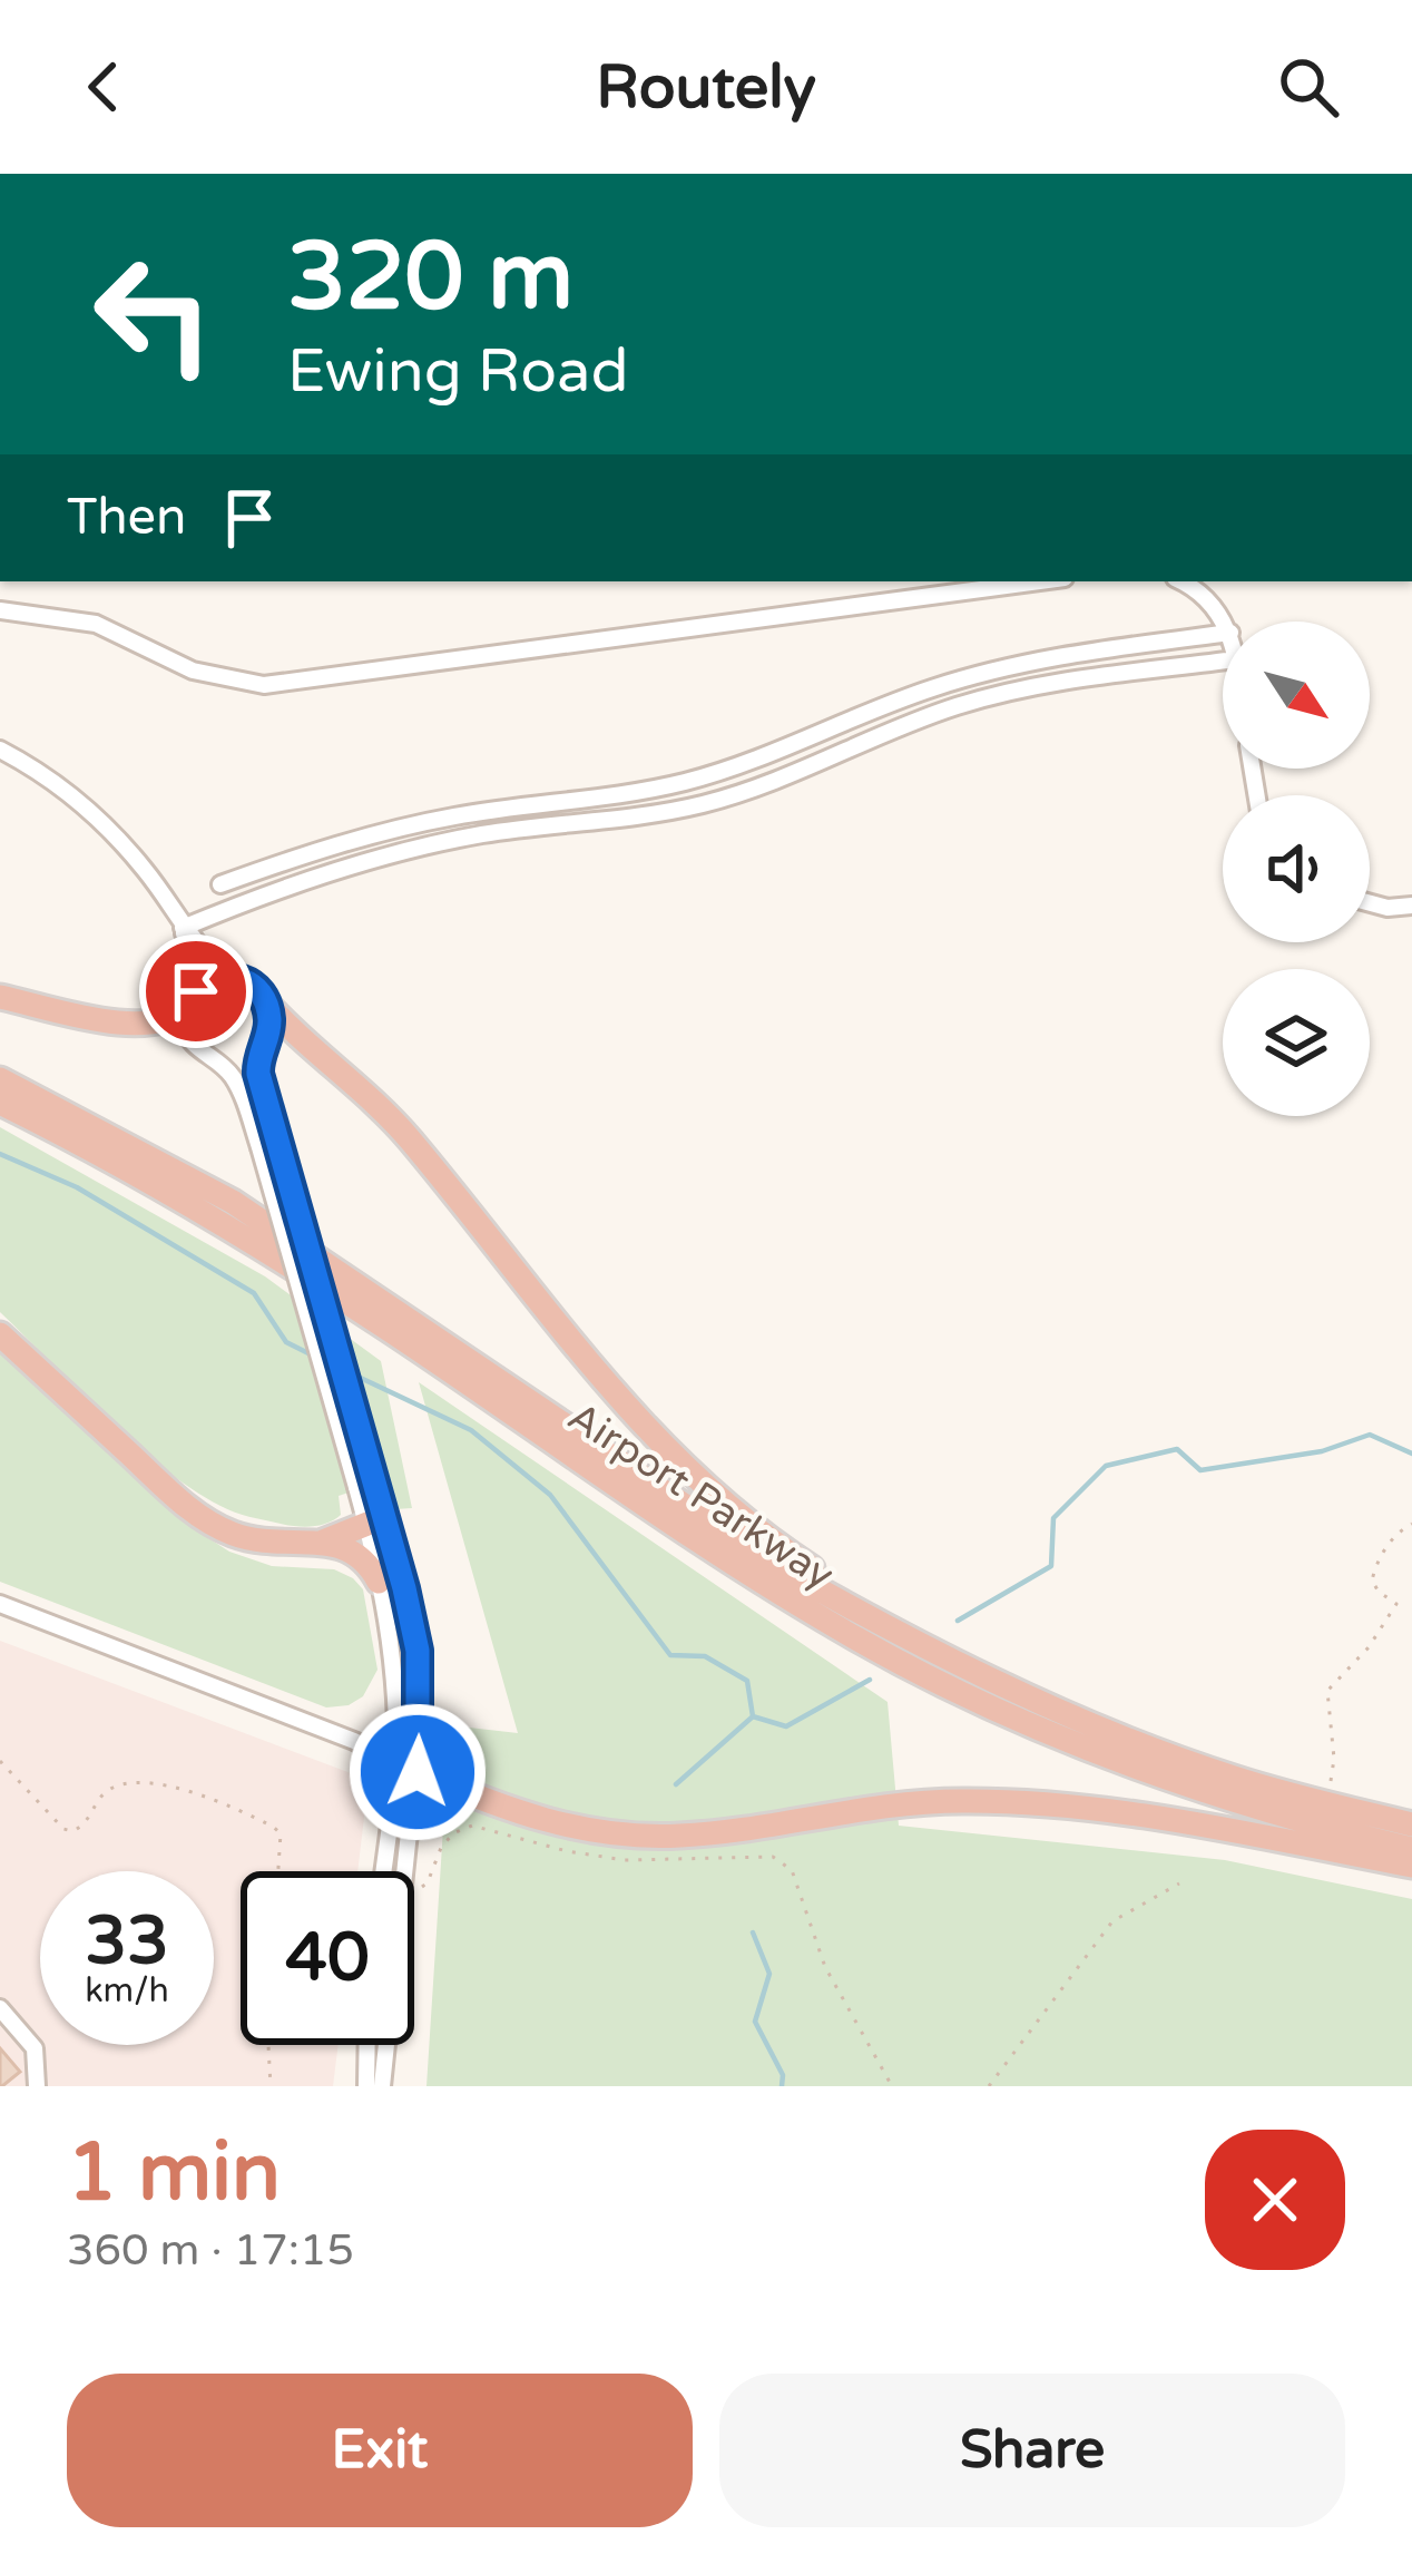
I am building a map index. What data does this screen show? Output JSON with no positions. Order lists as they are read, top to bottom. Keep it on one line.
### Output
{"streets":{"highway":["Airport Parkway"]},"north":"bottom right","page":{"header":"Routely","turn":["320 m","Ewing Road"],"then":"Then","speed":"33 km/h","limit":"40","heading":["1 min","360 m · 17:15"],"buttons":["Exit","Share"]}}
